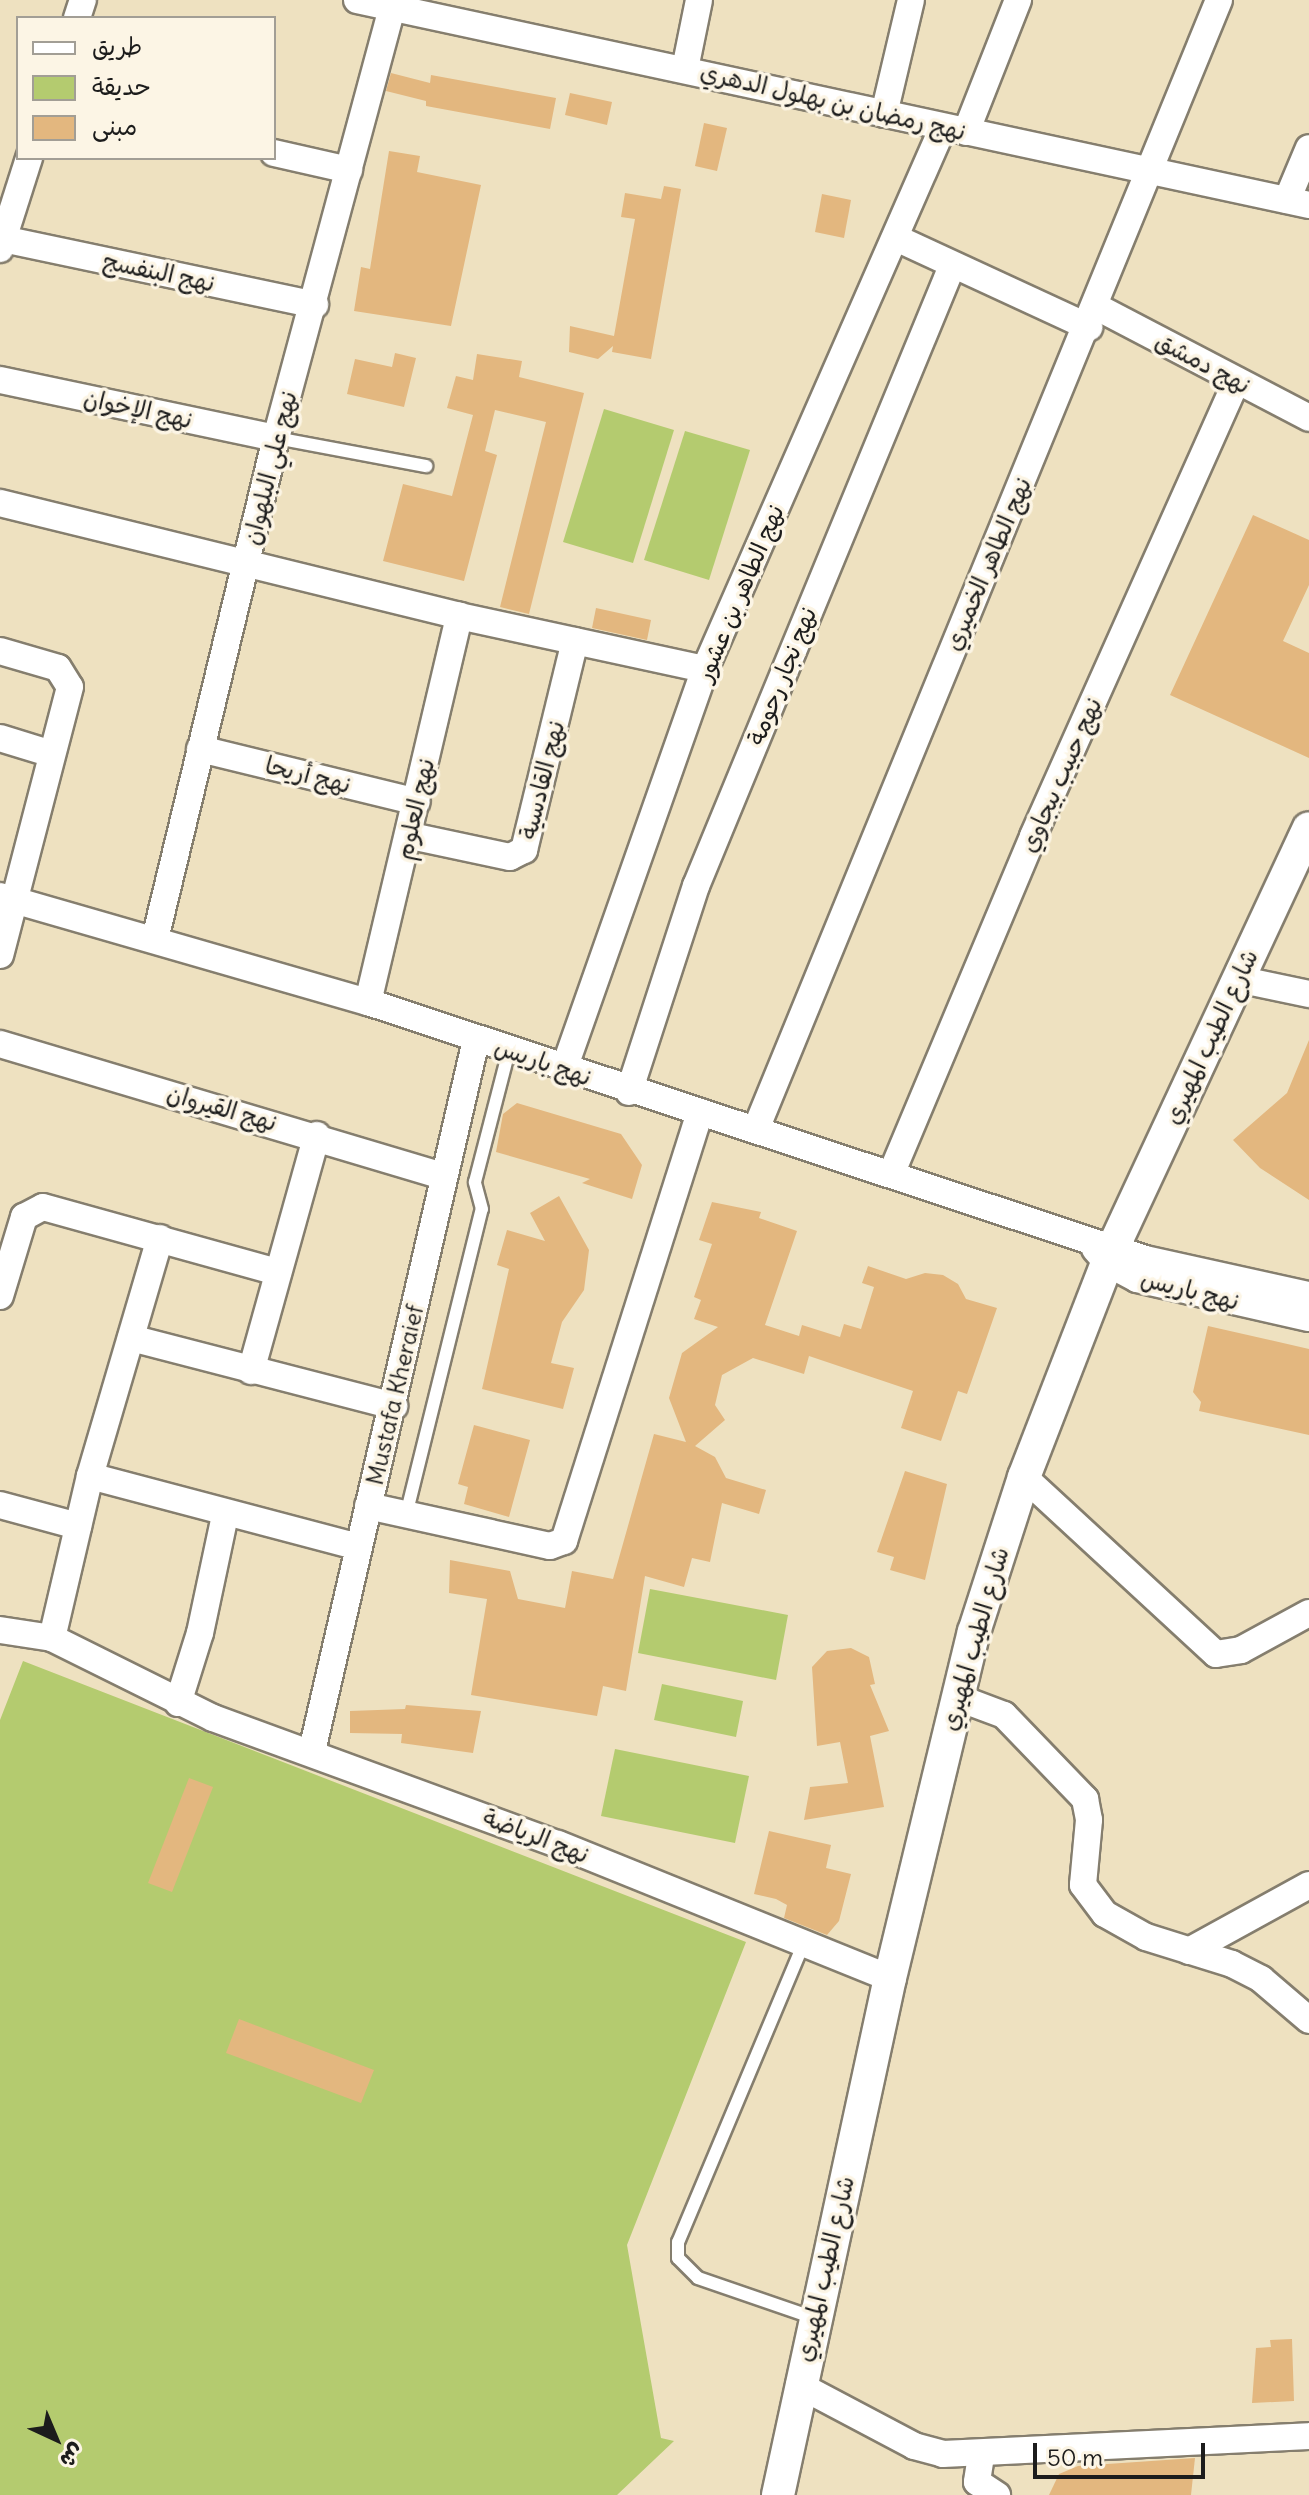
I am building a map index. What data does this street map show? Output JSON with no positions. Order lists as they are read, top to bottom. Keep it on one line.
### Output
{"streets":{"street":["نهج رمضان بن بهلول الدهري","نهج البنفسج","نهج دمشق","نهج الإخوان","نهج علي البلهوان","نهج الطاهر الخميري","نهج الطاهر بن عشور","نهج نجار رحومة","نهج أريحا","نهج حبيب بيجاوي","نهج القادسية","نهج العلوم","شارع الطيب المهيري","نهج باريس","نهج القيروان","Mustafa Kheraief","نهج الرياضة"]},"crossings":[["نهج رمضان بن بهلول الدهري","نهج علي البلهوان"],["نهج رمضان بن بهلول الدهري","نهج الطاهر الخميري"],["نهج رمضان بن بهلول الدهري","نهج الطاهر بن عشور"],["نهج البنفسج","نهج علي البلهوان"],["نهج دمشق","نهج الطاهر الخميري"],["نهج دمشق","نهج الطاهر بن عشور"],["نهج دمشق","نهج نجار رحومة"],["نهج دمشق","نهج حبيب بيجاوي"],["نهج الإخوان","نهج علي البلهوان"],["نهج علي البلهوان","نهج أريحا"],["نهج علي البلهوان","نهج باريس"],["نهج الطاهر الخميري","نهج باريس"],["نهج الطاهر بن عشور","نهج باريس"],["نهج نجار رحومة","نهج باريس"],["نهج أريحا","نهج العلوم"],["نهج حبيب بيجاوي","نهج باريس"],["نهج القادسية","نهج العلوم"],["نهج العلوم","نهج باريس"],["شارع الطيب المهيري","نهج باريس"],["شارع الطيب المهيري","نهج الرياضة"],["نهج باريس","Mustafa Kheraief"],["نهج القيروان","Mustafa Kheraief"],["Mustafa Kheraief","نهج الرياضة"]],"legend":["طريق","حديقة","مبنى"],"scale_bar":"50 m","north":"bottom right"}
